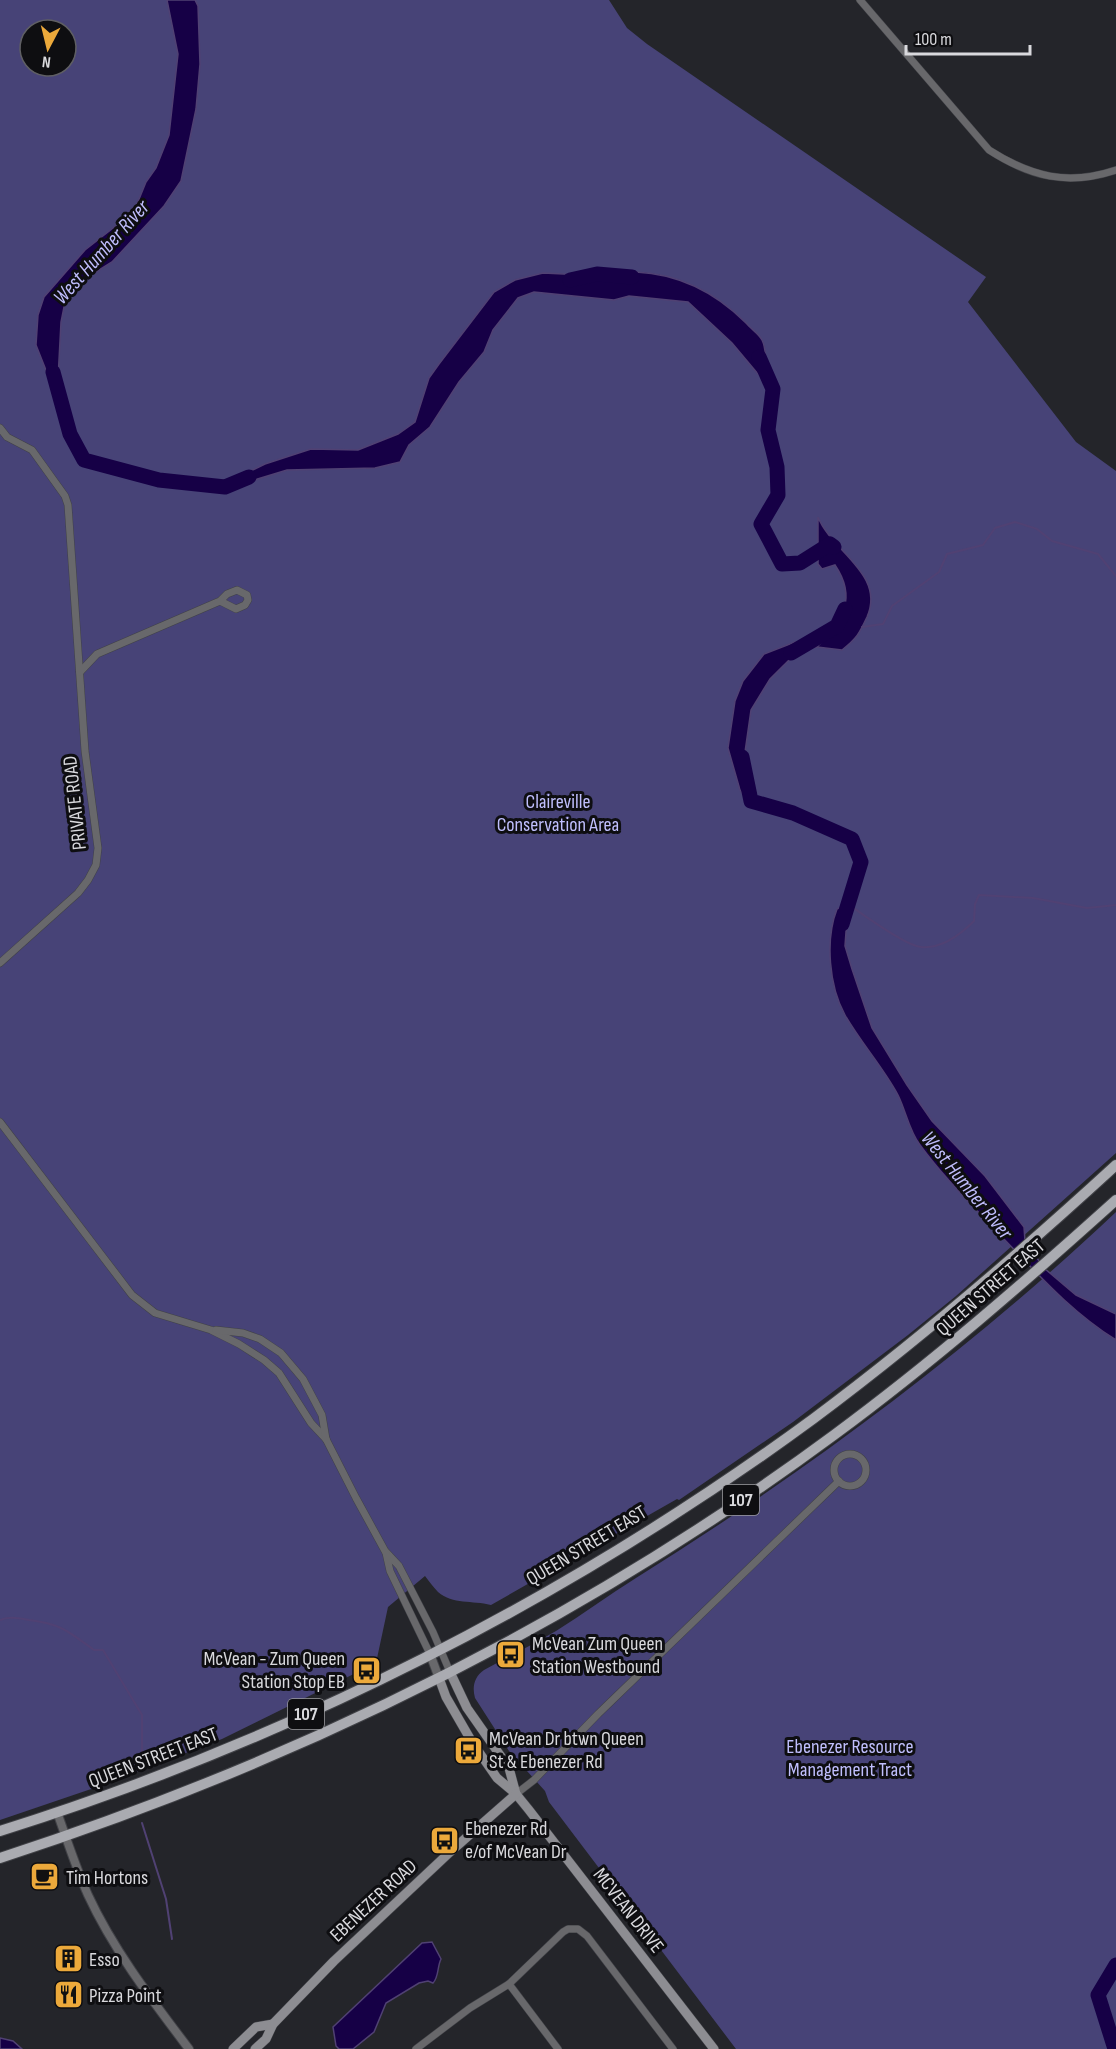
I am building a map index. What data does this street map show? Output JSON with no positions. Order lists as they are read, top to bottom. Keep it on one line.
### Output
{"streets":{"main road":["QUEEN STREET EAST","107","EBENEZER ROAD","MCVEAN DRIVE"],"street":["PRIVATE ROAD"]},"crossings":[["QUEEN STREET EAST","MCVEAN DRIVE"],["EBENEZER ROAD","MCVEAN DRIVE"]],"water":["West Humber River"],"parks":["Claireville Conservation Area","Ebenezer Resource Management Tract"],"places":{"bus stop":["McVean Zum Queen Station Westbound","McVean - Zum Queen Station Stop EB","McVean Dr btwn Queen St & Ebenezer Rd","Ebenezer Rd e/of McVean Dr"],"cafe":["Tim Hortons"],"building":["Esso"],"restaurant":["Pizza Point"]},"scale_bar":"100 m","north":"bottom"}
